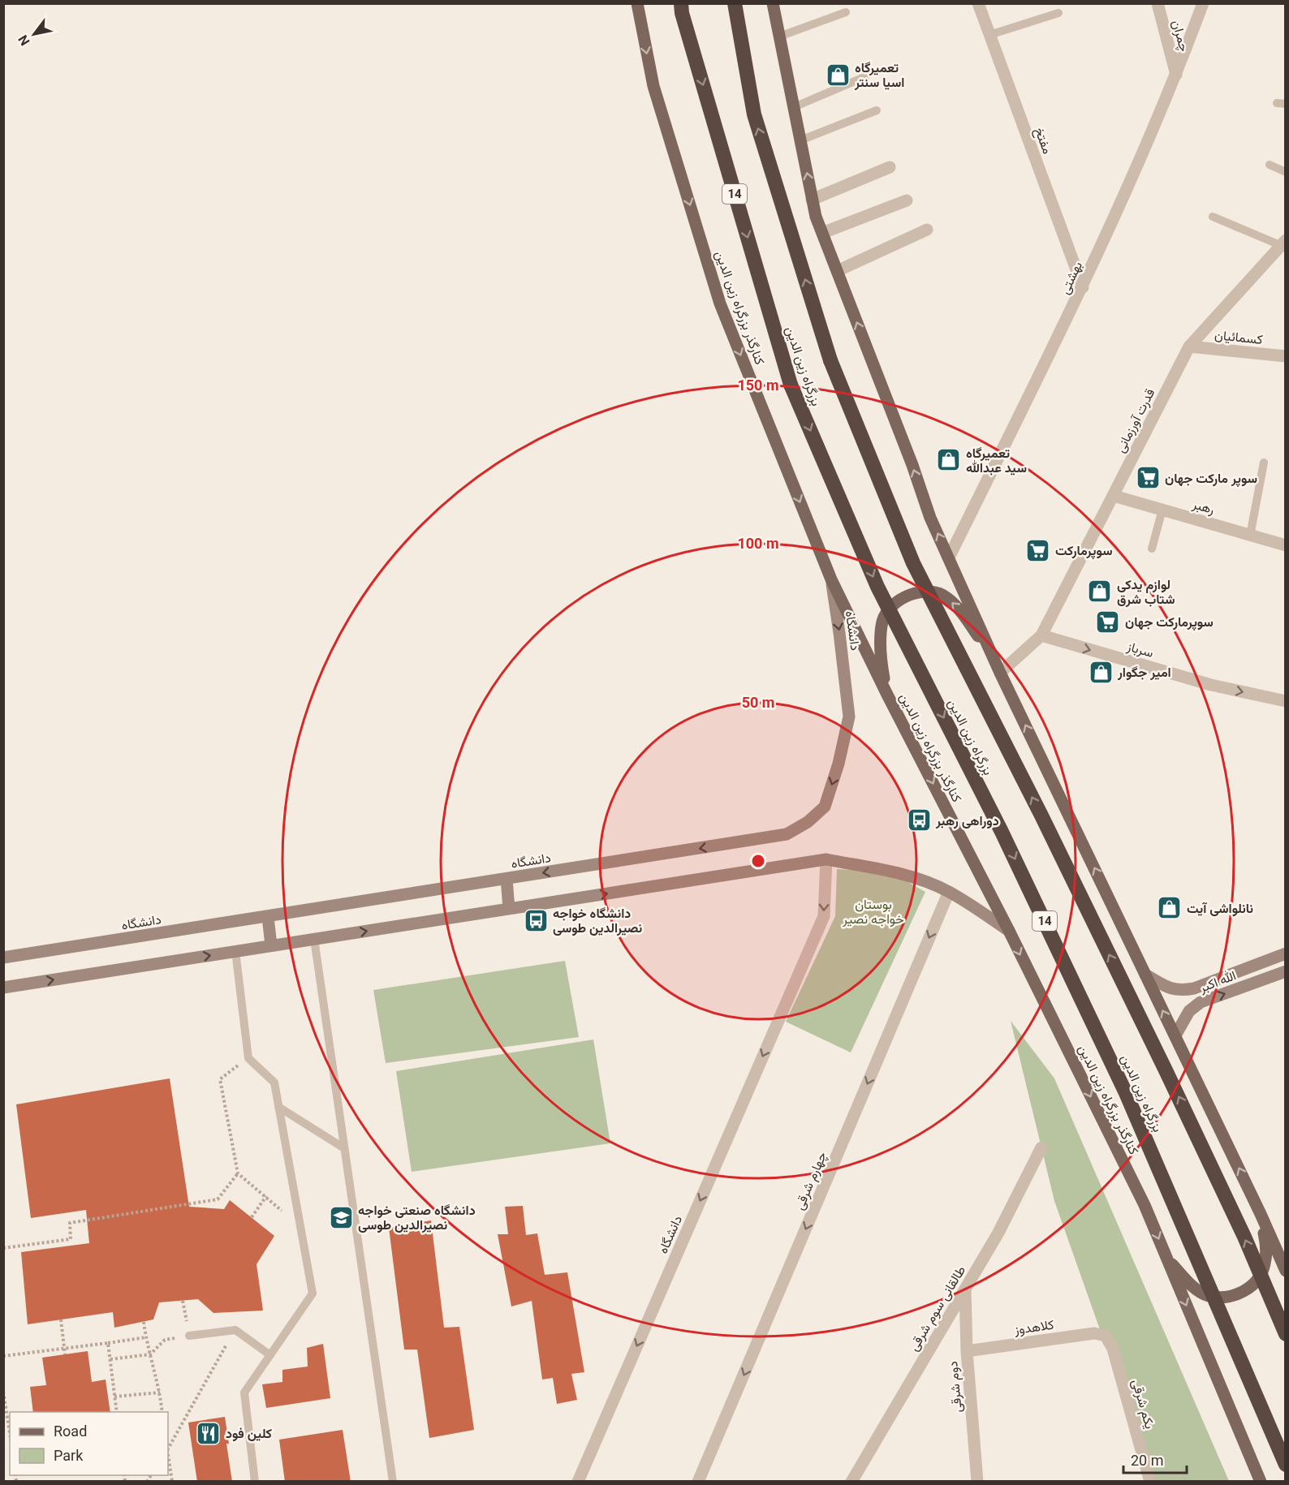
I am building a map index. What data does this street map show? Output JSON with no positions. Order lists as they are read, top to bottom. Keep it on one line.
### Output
{"streets":{"highway":["14","بزرگراه زین الدین"],"main road":["کنارگذر بزرگراه زین الدین","دانشگاه","الله اکبر"],"street":["چمران","مفتخ","بهشتی","کسمائیان","قدرت آورزمانی","رهبر","سرباز","چهارم شرقی","طالقانی سوم شرقی","کلاهدوز","دوم شرقی","یکم شرقی"]},"crossings":[["چمران","بهشتی"],["مفتخ","بهشتی"],["کنارگذر بزرگراه زین الدین","دانشگاه"],["کسمائیان","قدرت آورزمانی"],["قدرت آورزمانی","رهبر"],["قدرت آورزمانی","سرباز"],["طالقانی سوم شرقی","دوم شرقی"],["کلاهدوز","دوم شرقی"],["کلاهدوز","یکم شرقی"]],"one_way":["دانشگاه","سرباز","الله اکبر","چهارم شرقی"],"parks":["بوستان خواجه نصیر"],"places":{"shop":["تعمیرگاه اسیا سنتر","تعمیرگاه سید عبدالله","لوازم یدکی شتاب شرق","امیر جگوار","نانلواشی آیت"],"supermarket":["سوپر مارکت جهان","سوپرمارکت","سوپرمارکت جهان"],"bus stop":["دوراهی رهبر","دانشگاه خواجه نصیرالدین طوسی"],"school or university":["دانشگاه صنعتی خواجه نصیرالدین طوسی"],"restaurant":["کلین فود"]},"legend":["Road","Park"],"scale_bar":"20 m","north":"bottom left","rings":["150 m","100 m","50 m"]}
